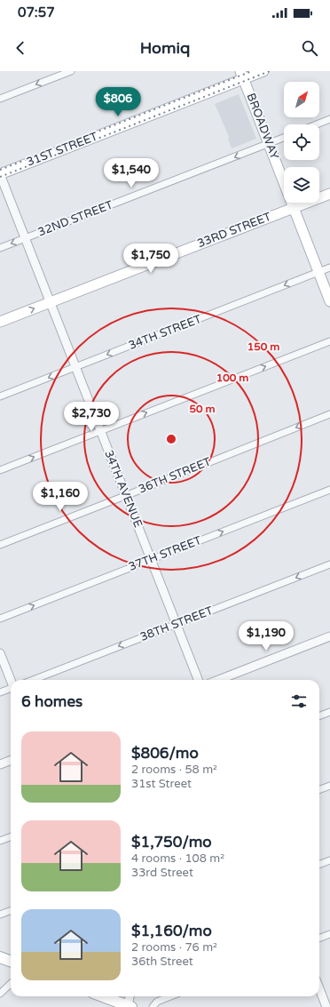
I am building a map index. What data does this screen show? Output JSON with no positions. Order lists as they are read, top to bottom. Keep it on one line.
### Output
{"streets":{"main road":["BROADWAY","31ST STREET","33RD STREET"],"street":["32ND STREET","34TH STREET","36TH STREET","34TH AVENUE","37TH STREET","38TH STREET"]},"crossings":[["BROADWAY","31ST STREET"],["BROADWAY","32ND STREET"],["BROADWAY","33RD STREET"],["BROADWAY","34TH STREET"],["31ST STREET","34TH AVENUE"],["32ND STREET","34TH AVENUE"],["33RD STREET","34TH AVENUE"],["34TH STREET","34TH AVENUE"],["36TH STREET","34TH AVENUE"],["34TH AVENUE","37TH STREET"],["34TH AVENUE","38TH STREET"]],"one_way":["32ND STREET","34TH STREET","36TH STREET","37TH STREET","38TH STREET"],"north":"top right","page":{"status":"07:57","header":"Homiq","price":["$806","$1,540","$1,750","$2,730","$1,160","$1,190"],"heading":"6 homes","list":[{"name":"$806/mo","note":"2 rooms · 58 m² · 31st Street"},{"name":"$1,750/mo","note":"4 rooms · 108 m² · 33rd Street"},{"name":"$1,160/mo","note":"2 rooms · 76 m² · 36th Street"}]},"rings":["150 m","100 m","50 m"]}
